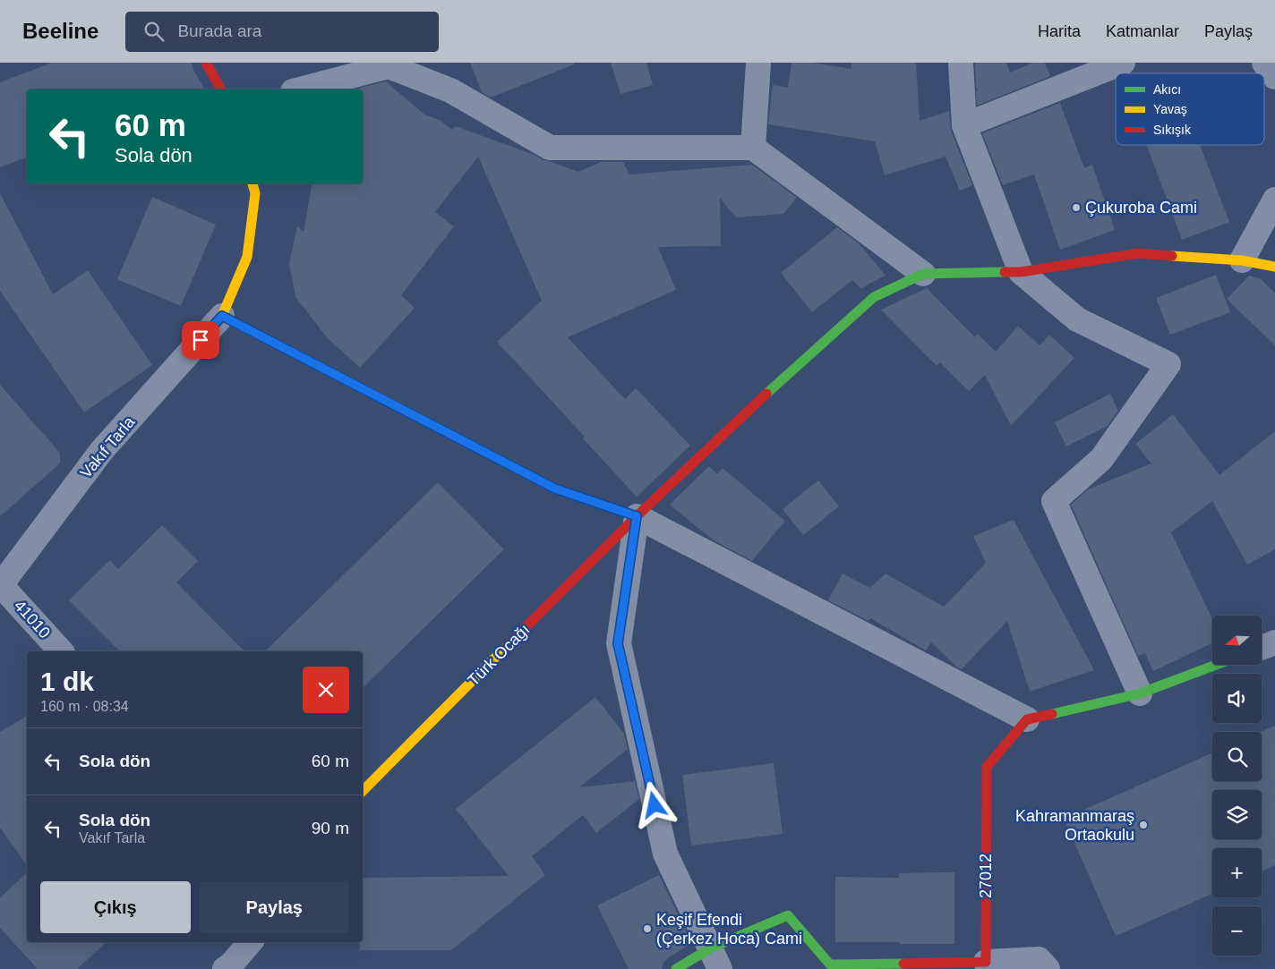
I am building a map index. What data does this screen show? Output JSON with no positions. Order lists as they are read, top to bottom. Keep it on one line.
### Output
{"streets":{"street":["Vakıf Tarla","41010","Türk Ocağı","27012"]},"crossings":[["Vakıf Tarla","41010"]],"places":["Çukuroba Cami","Kahramanmaraş Ortaokulu","Keşif Efendi (Çerkez Hoca) Cami"],"legend":["Akıcı","Yavaş","Sıkışık"],"north":"left","page":{"header":"Beeline","search":"Burada ara","nav":["Harita","Katmanlar","Paylaş"],"turn":["60 m","Sola dön"],"map_buttons":["+","−"],"heading":["1 dk","160 m · 08:34"],"list":[{"name":"Sola dön","value":"60 m"},{"name":"Sola dön","note":"Vakıf Tarla","value":"90 m"}],"buttons":["Çıkış","Paylaş"]}}
